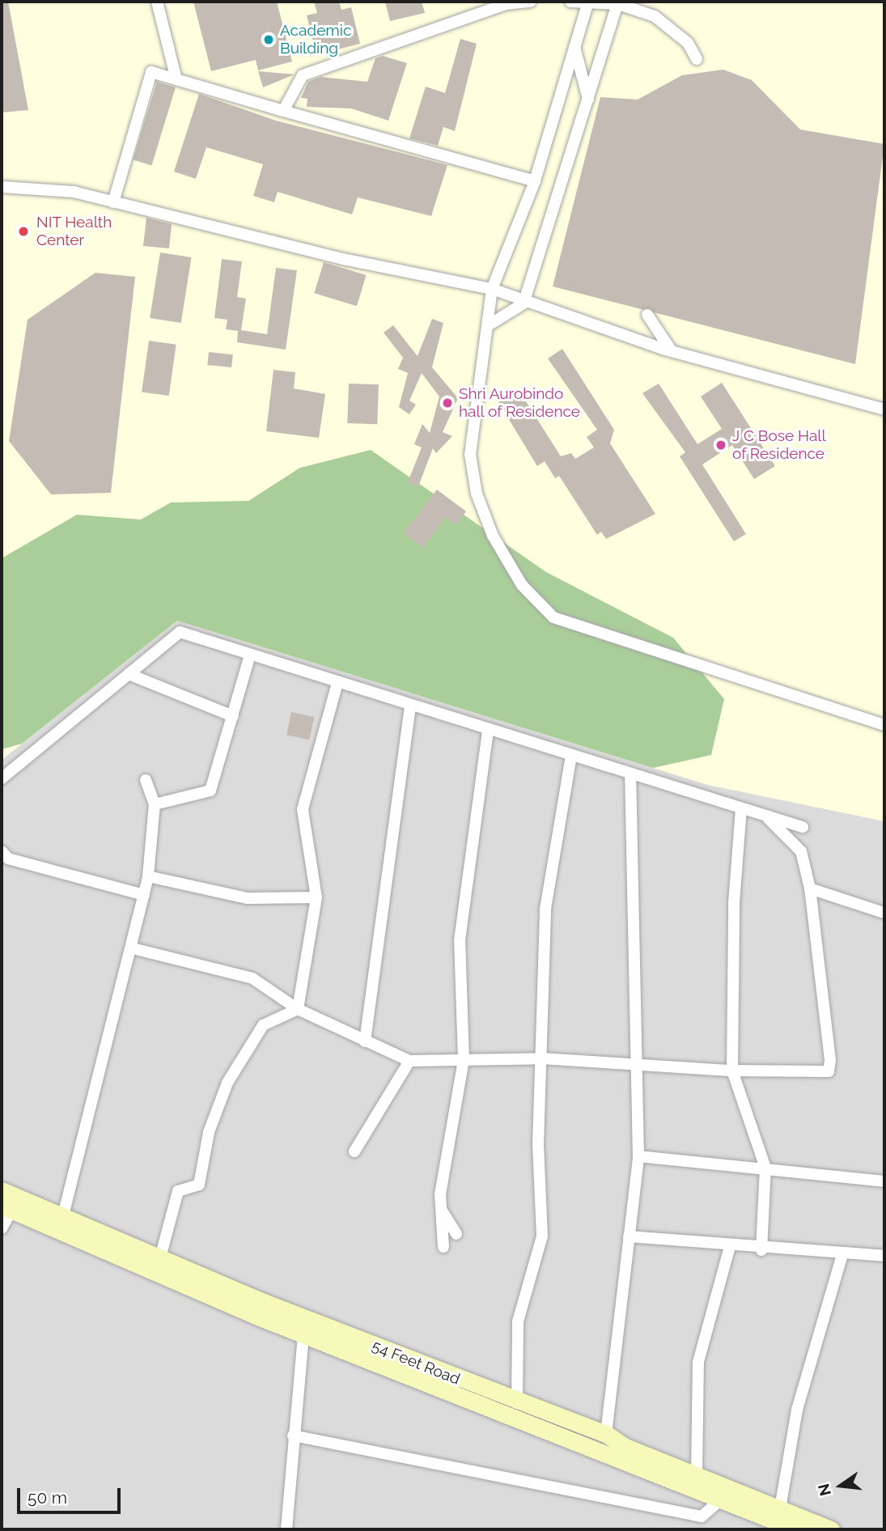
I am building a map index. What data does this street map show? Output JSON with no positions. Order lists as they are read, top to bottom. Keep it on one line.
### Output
{"streets":{"street":["54 Feet Road"]},"places":["Academic Building","NIT Health Center","Shri Aurobindo hall of Residence","J C Bose Hall of Residence"],"scale_bar":"50 m","north":"left"}
